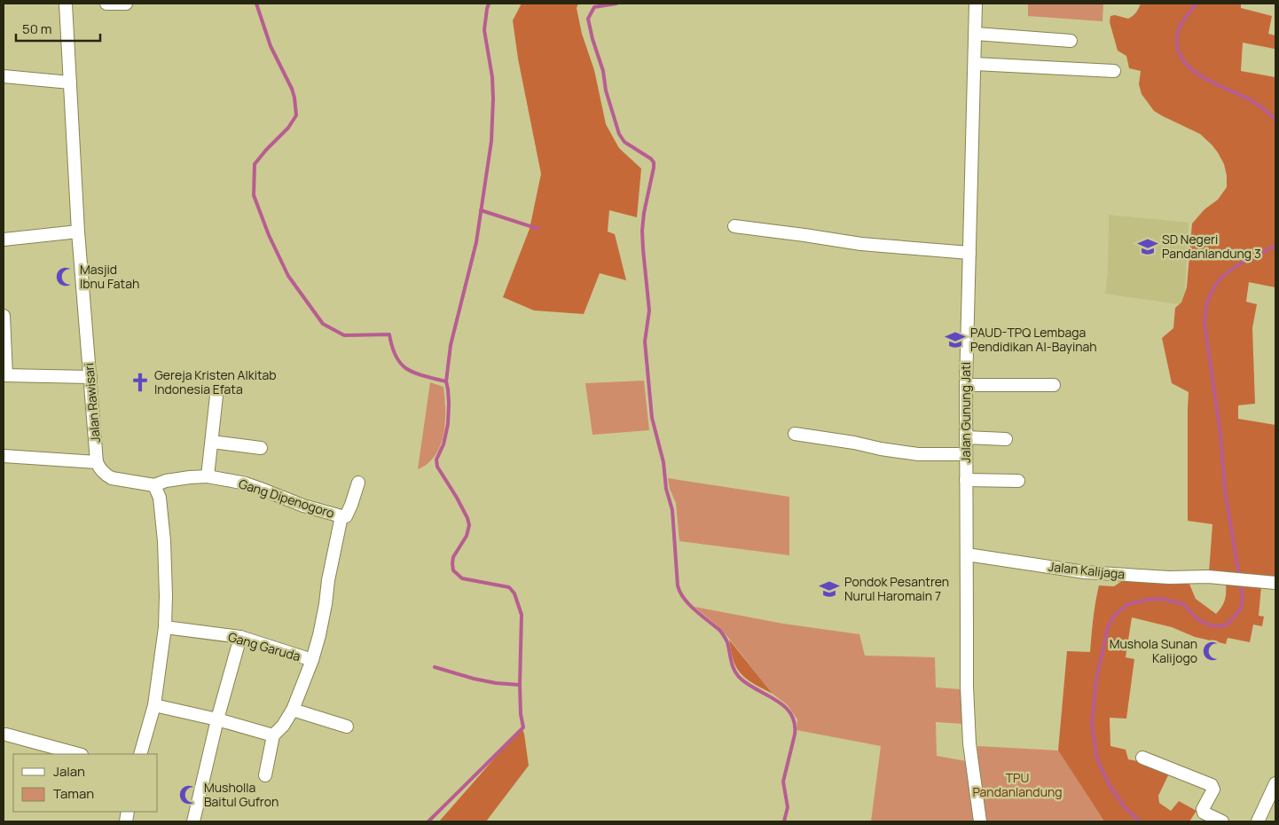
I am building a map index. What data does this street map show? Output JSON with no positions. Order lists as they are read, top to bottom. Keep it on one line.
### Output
{"streets":{"street":["Jalan Rawisari","Jalan Gunung Jati","Gang Dipenogoro","Jalan Kalijaga","Gang Garuda"]},"crossings":[["Jalan Gunung Jati","Jalan Kalijaga"]],"parks":["TPU Pandanlandung"],"places":{"school or university":["SD Negeri Pandanlandung 3","PAUD-TPQ Lembaga Pendidikan Al-Bayinah","Pondok Pesantren Nurul Haromain 7"],"mosque":["Masjid Ibnu Fatah","Mushola Sunan Kalijogo","Musholla Baitul Gufron"],"church":["Gereja Kristen Alkitab Indonesia Efata"]},"legend":["Jalan","Taman"],"scale_bar":"50 m"}
